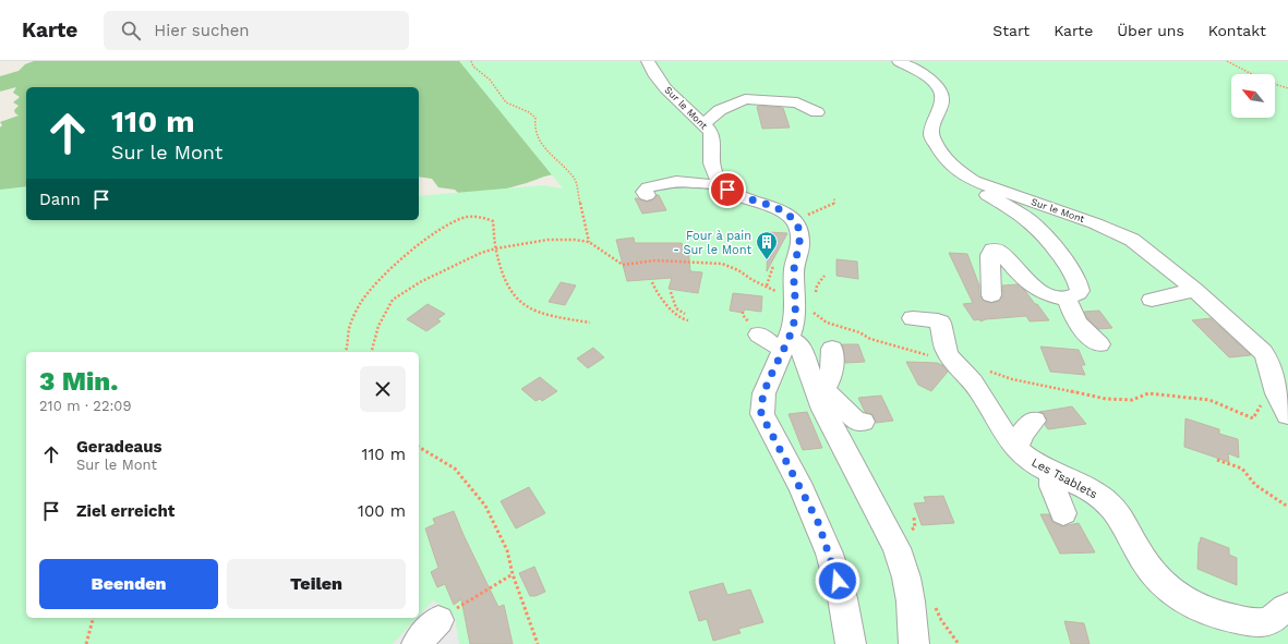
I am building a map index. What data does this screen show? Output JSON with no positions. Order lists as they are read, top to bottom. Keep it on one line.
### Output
{"streets":{"street":["Sur le Mont","Les Tsablets"]},"places":{"building":["Four à pain - Sur le Mont"]},"north":"top left","page":{"header":"Karte","search":"Hier suchen","nav":["Start","Karte","Über uns","Kontakt"],"turn":["110 m","Sur le Mont"],"then":"Dann","heading":["3 Min.","210 m · 22:09"],"list":[{"name":"Geradeaus","note":"Sur le Mont","value":"110 m"},{"name":"Ziel erreicht","value":"100 m"}],"buttons":["Beenden","Teilen"]}}
